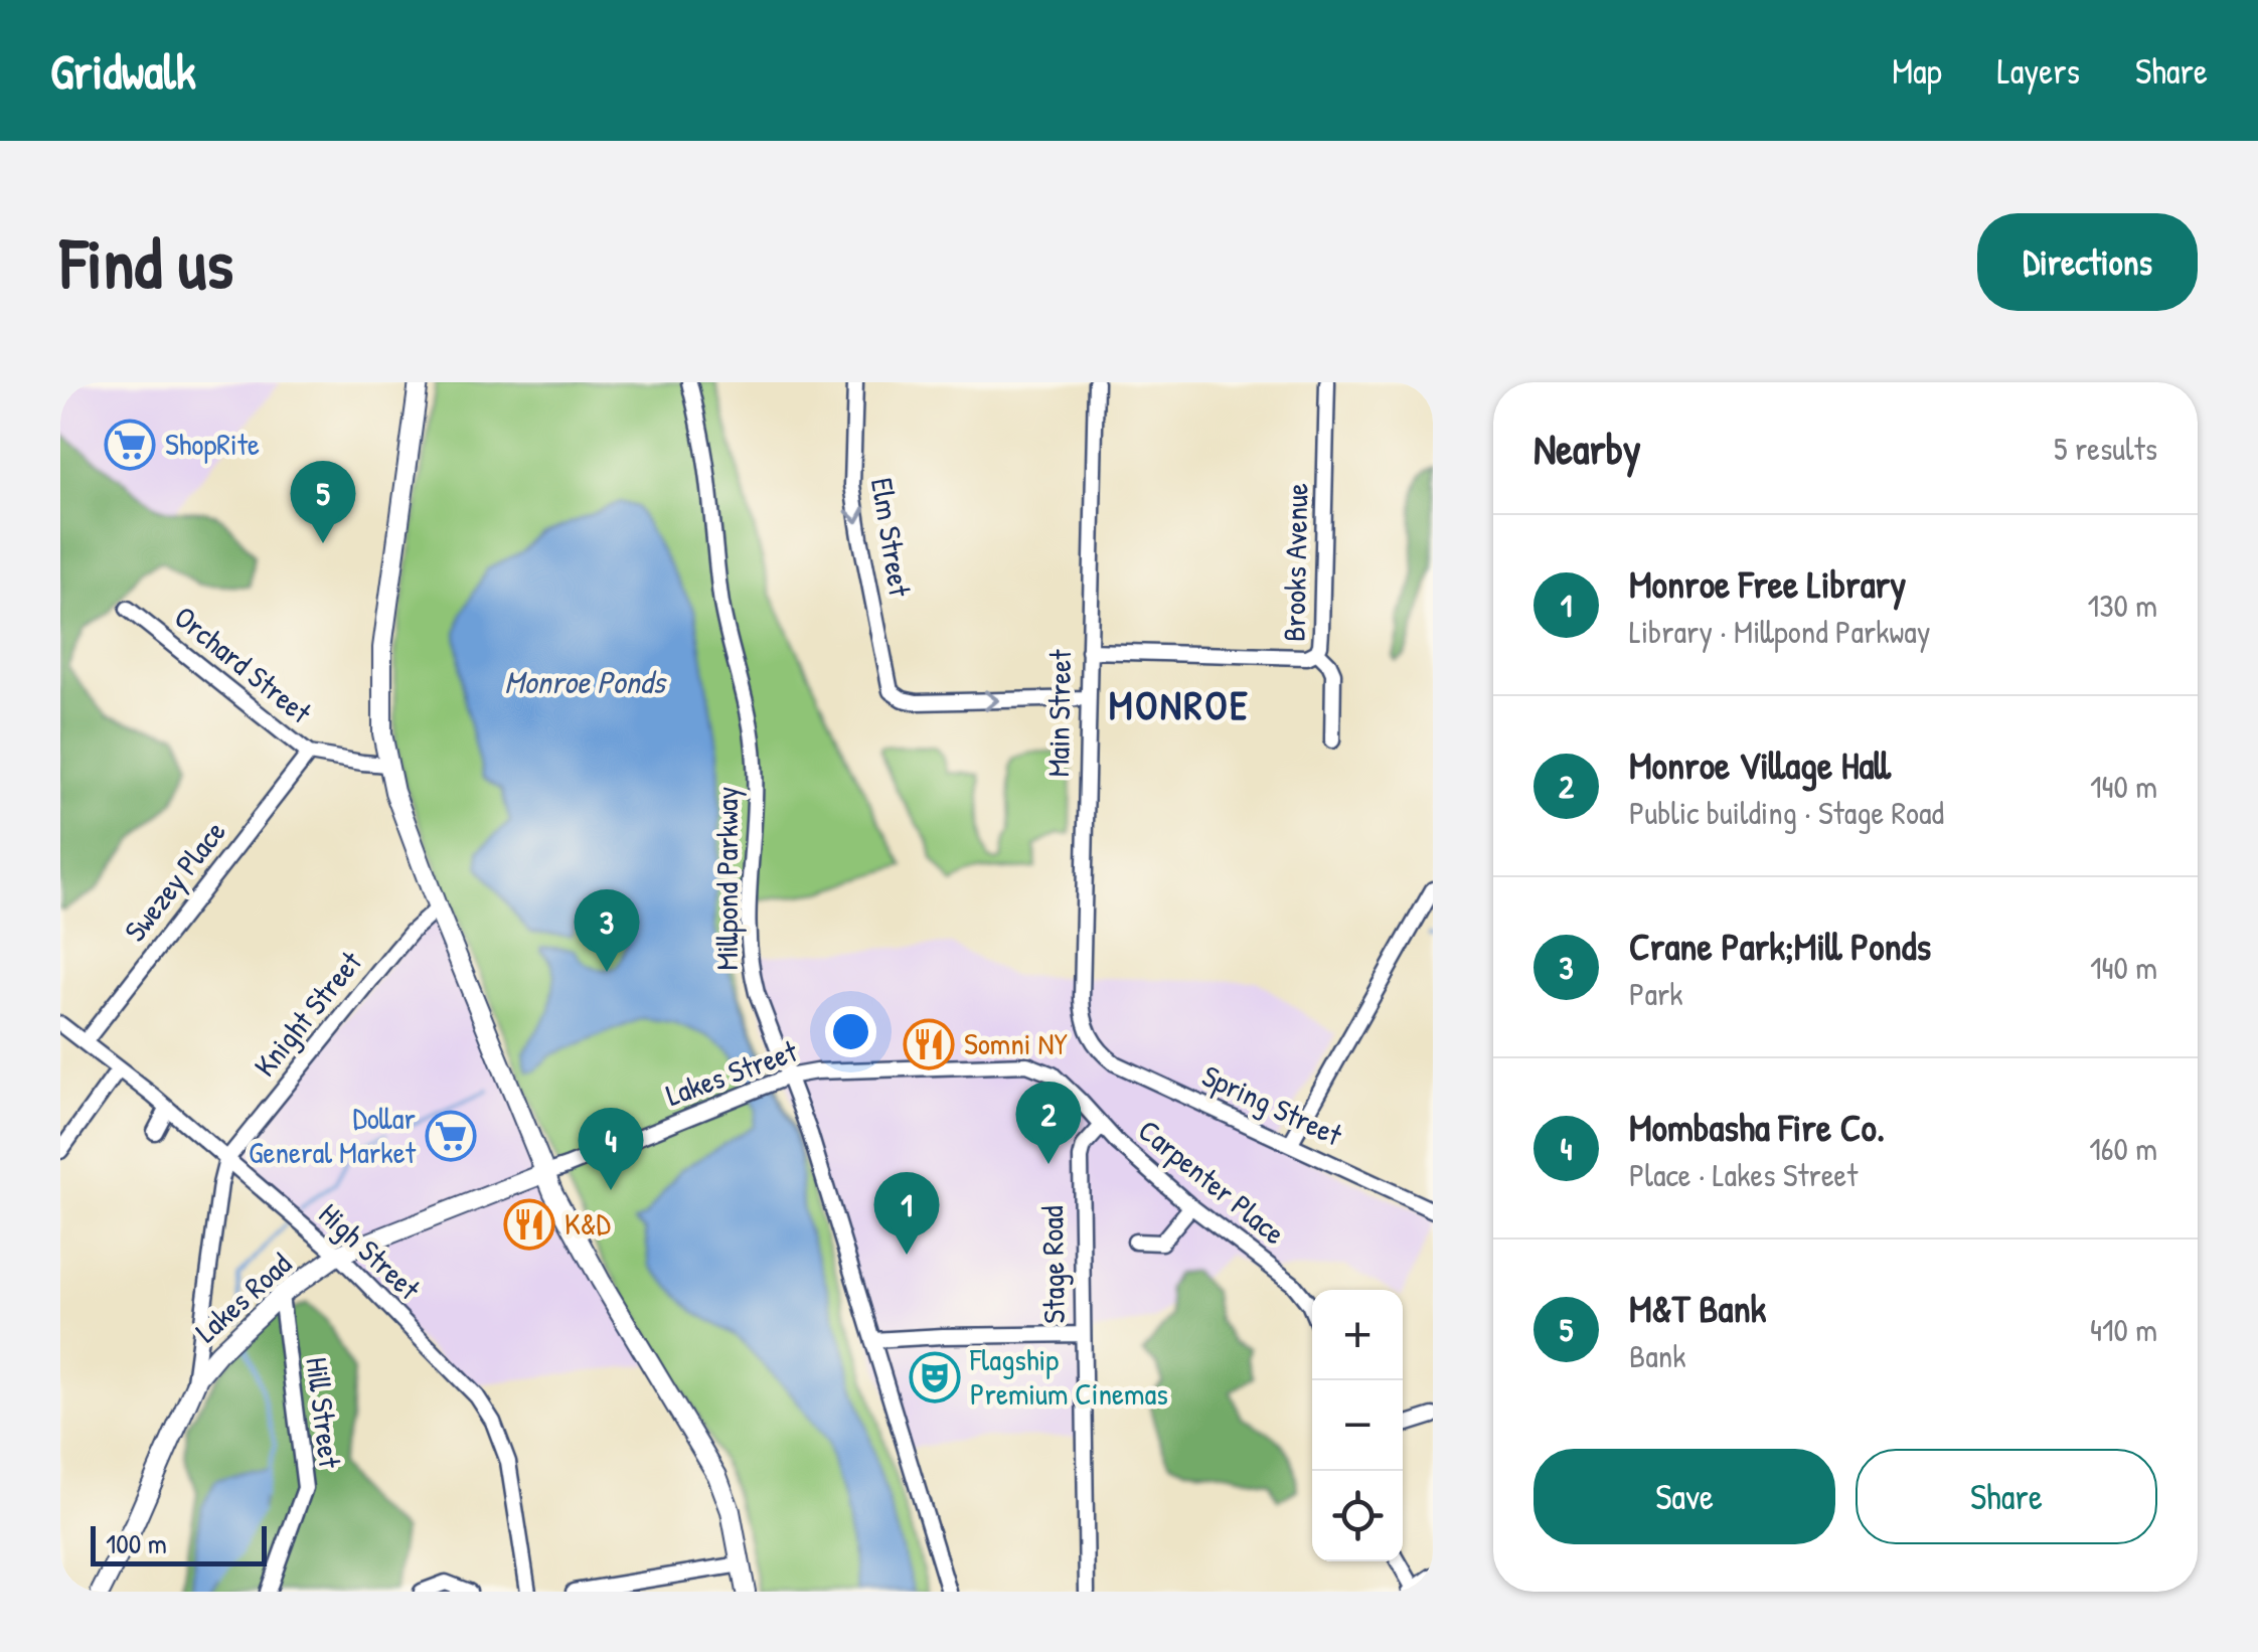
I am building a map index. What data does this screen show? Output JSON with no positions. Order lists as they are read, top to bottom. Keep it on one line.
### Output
{"streets":{"main road":["Lakes Road"],"street":["Elm Street","Brooks Avenue","Orchard Street","Main Street","Millpond Parkway","Swezey Place","Knight Street","Lakes Street","Spring Street","Carpenter Place","High Street","Stage Road","Hill Street"]},"crossings":[["Elm Street","Main Street"],["Orchard Street","Swezey Place"],["Main Street","Spring Street"],["Millpond Parkway","Lakes Street"],["Swezey Place","High Street"],["Knight Street","High Street"],["Lakes Street","Carpenter Place"],["Lakes Street","Stage Road"],["Lakes Street","Lakes Road"],["Carpenter Place","Stage Road"],["High Street","Lakes Road"],["Lakes Road","Hill Street"]],"districts":["MONROE"],"water":["Monroe Ponds"],"places":{"supermarket":["ShopRite","Dollar General Market"],"restaurant":["Somni NY","K&D"],"theatre":["Flagship Premium Cinemas"]},"scale_bar":"100 m","page":{"header":"Gridwalk","nav":["Map","Layers","Share"],"buttons":["Directions",["Save","Share"]],"title":"Find us","heading":["Nearby","5 results"],"pins":["5","3","2","4","1"],"list":[{"mark":"1","name":"Monroe Free Library","note":"Library · Millpond Parkway","value":"130 m"},{"mark":"2","name":"Monroe Village Hall","note":"Public building · Stage Road","value":"140 m"},{"mark":"3","name":"Crane Park;Mill Ponds","note":"Park","value":"140 m"},{"mark":"4","name":"Mombasha Fire Co.","note":"Place · Lakes Street","value":"160 m"},{"mark":"5","name":"M&T Bank","note":"Bank","value":"410 m"}],"map_buttons":["+","−"],"scale":"100 m"}}
